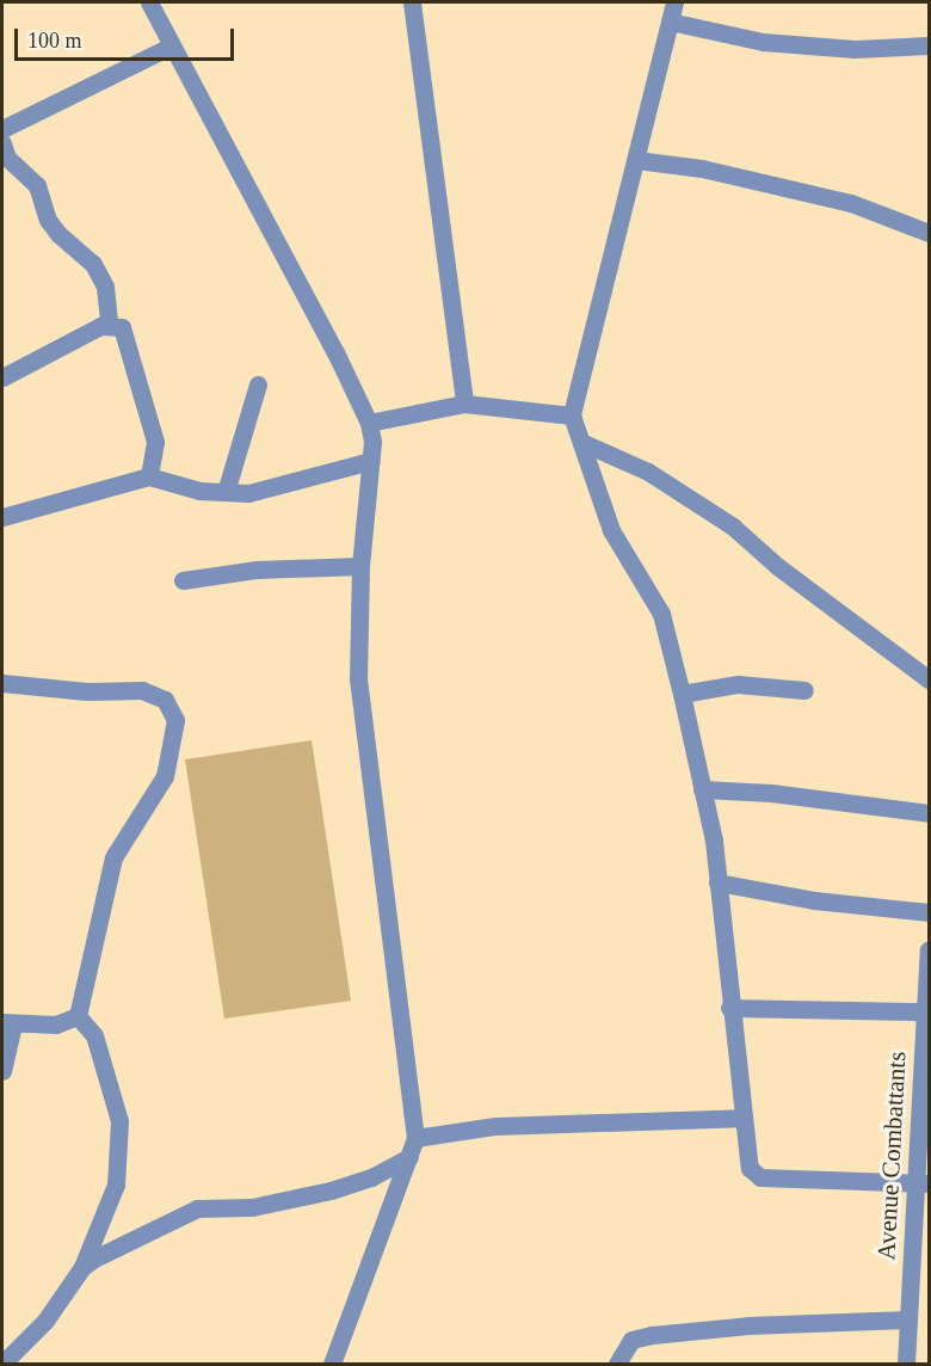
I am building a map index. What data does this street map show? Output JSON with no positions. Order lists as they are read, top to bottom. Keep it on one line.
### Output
{"streets":{"street":["Avenue Combattants"]},"scale_bar":"100 m"}
